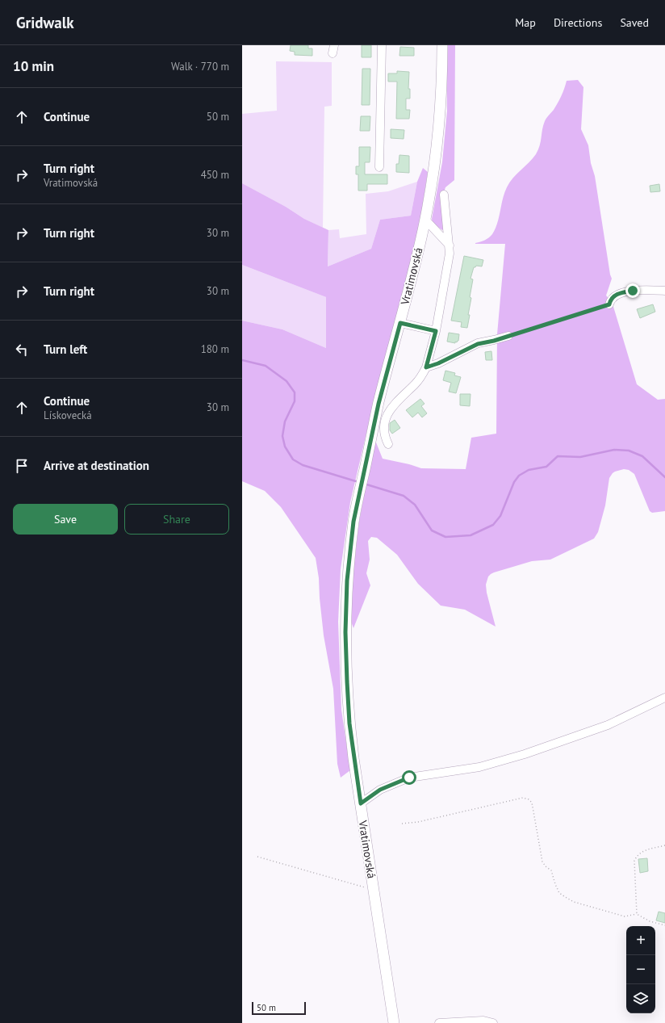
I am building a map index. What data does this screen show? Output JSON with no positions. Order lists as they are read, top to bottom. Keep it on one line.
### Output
{"streets":{"main road":["Vratimovská"]},"scale_bar":"50 m","page":{"header":"Gridwalk","nav":["Map","Directions","Saved"],"heading":["10 min","Walk · 770 m"],"list":[["Continue","50 m"],["Turn right","Vratimovská","450 m"],["Turn right","30 m"],["Turn right","30 m"],["Turn left","180 m"],["Continue","Lískovecká","30 m"],"Arrive at destination"],"buttons":["Save","Share"],"map_buttons":["+","−"],"scale":"50 m"}}
